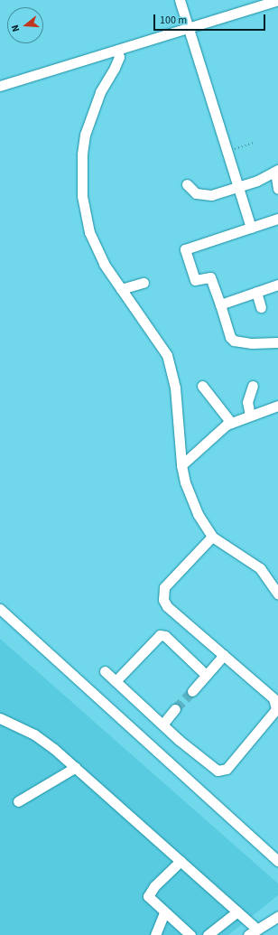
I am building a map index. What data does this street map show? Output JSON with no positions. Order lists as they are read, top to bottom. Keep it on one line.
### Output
{"scale_bar":"100 m","north":"left"}
